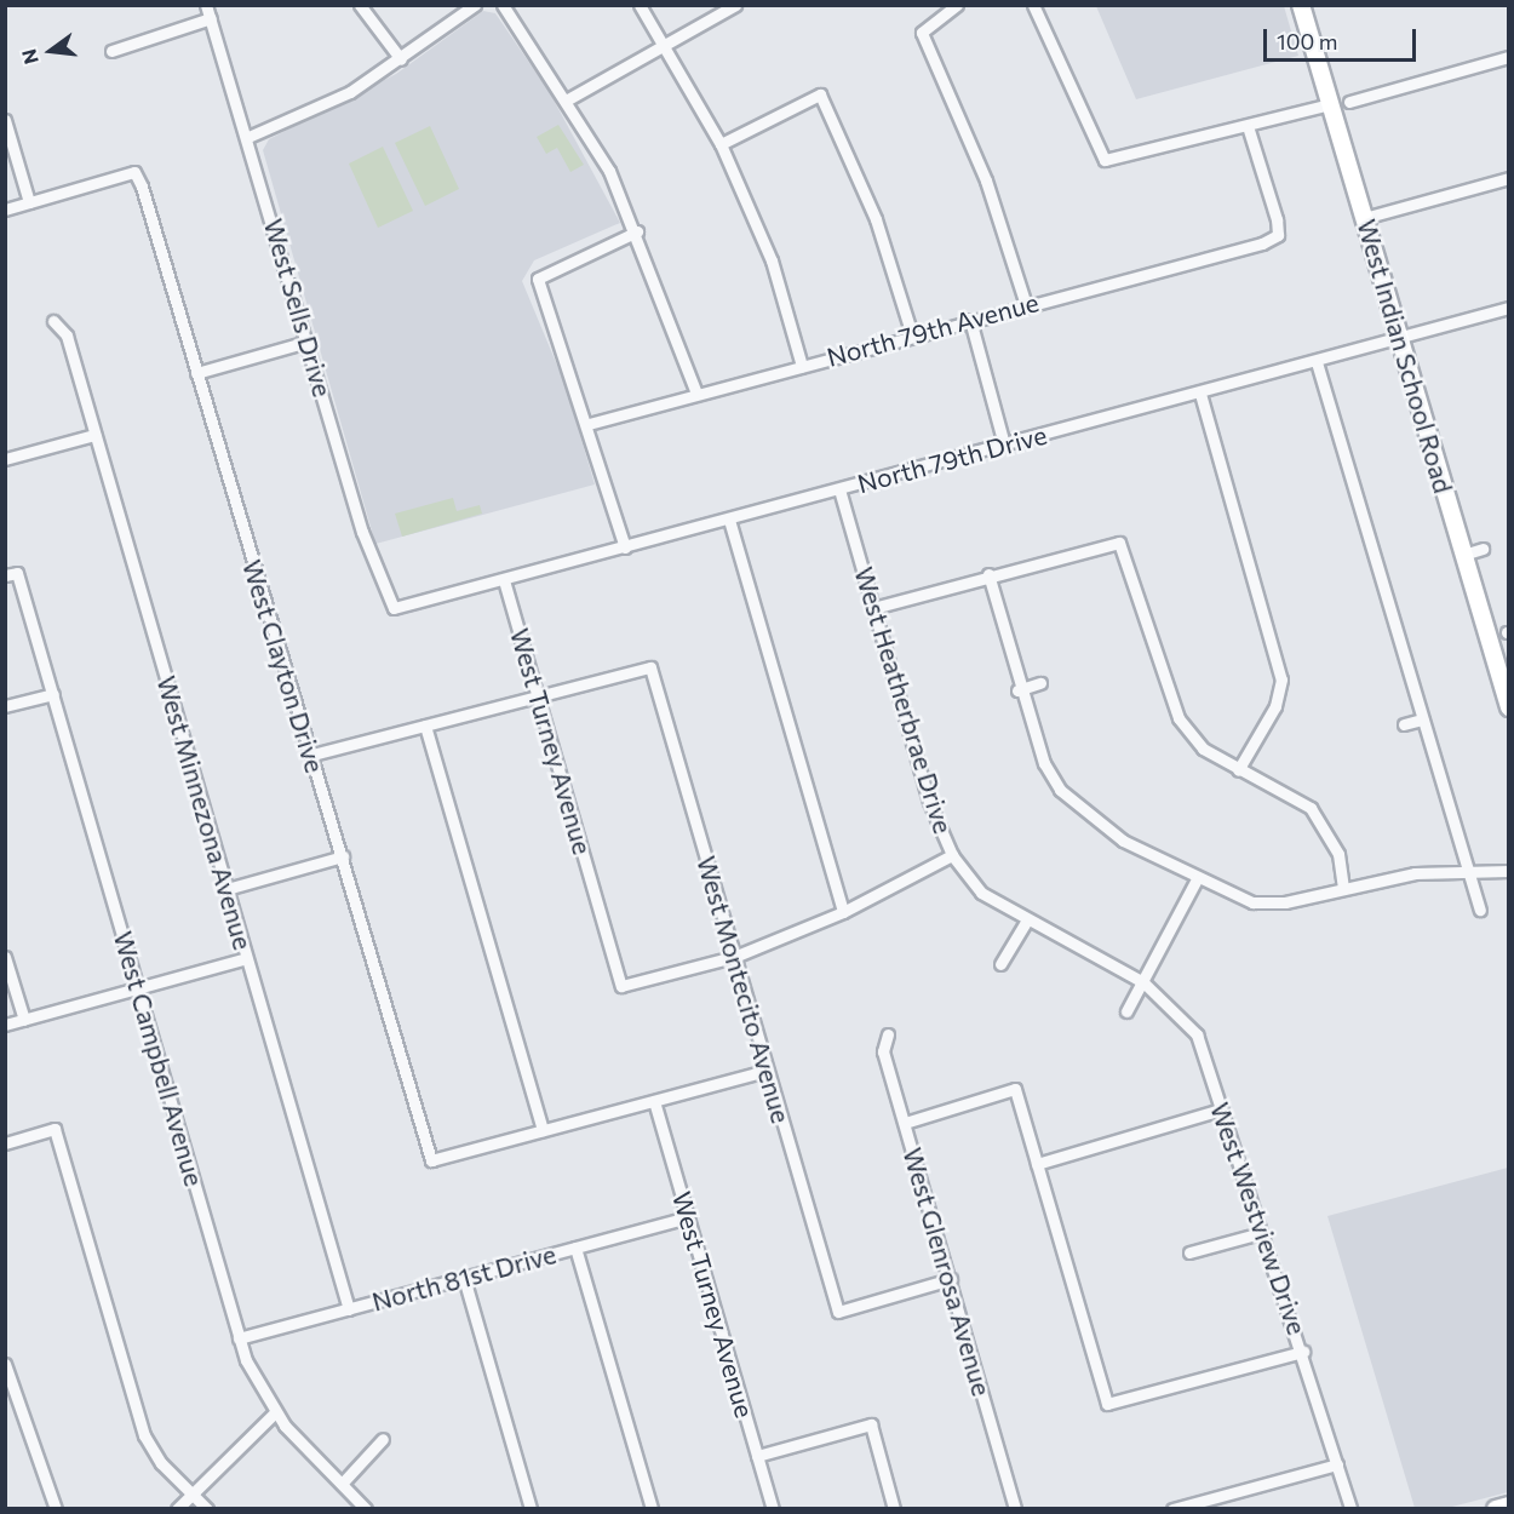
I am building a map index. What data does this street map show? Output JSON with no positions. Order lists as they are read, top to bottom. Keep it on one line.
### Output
{"streets":{"main road":["West Indian School Road"],"street":["West Sells Drive","North 79th Avenue","North 79th Drive","West Clayton Drive","West Heatherbrae Drive","West Turney Avenue","West Minnezona Avenue","West Montecito Avenue","West Campbell Avenue","West Westview Drive","West Glenrosa Avenue","North 81st Drive"]},"crossings":[["West Sells Drive","North 79th Drive"],["West Indian School Road","North 79th Drive"],["North 79th Drive","West Heatherbrae Drive"],["North 79th Drive","West Turney Avenue"],["West Heatherbrae Drive","West Westview Drive"],["West Turney Avenue","West Montecito Avenue"],["West Turney Avenue","North 81st Drive"],["West Minnezona Avenue","North 81st Drive"],["West Montecito Avenue","West Glenrosa Avenue"],["West Campbell Avenue","North 81st Drive"]],"scale_bar":"100 m","north":"left"}
